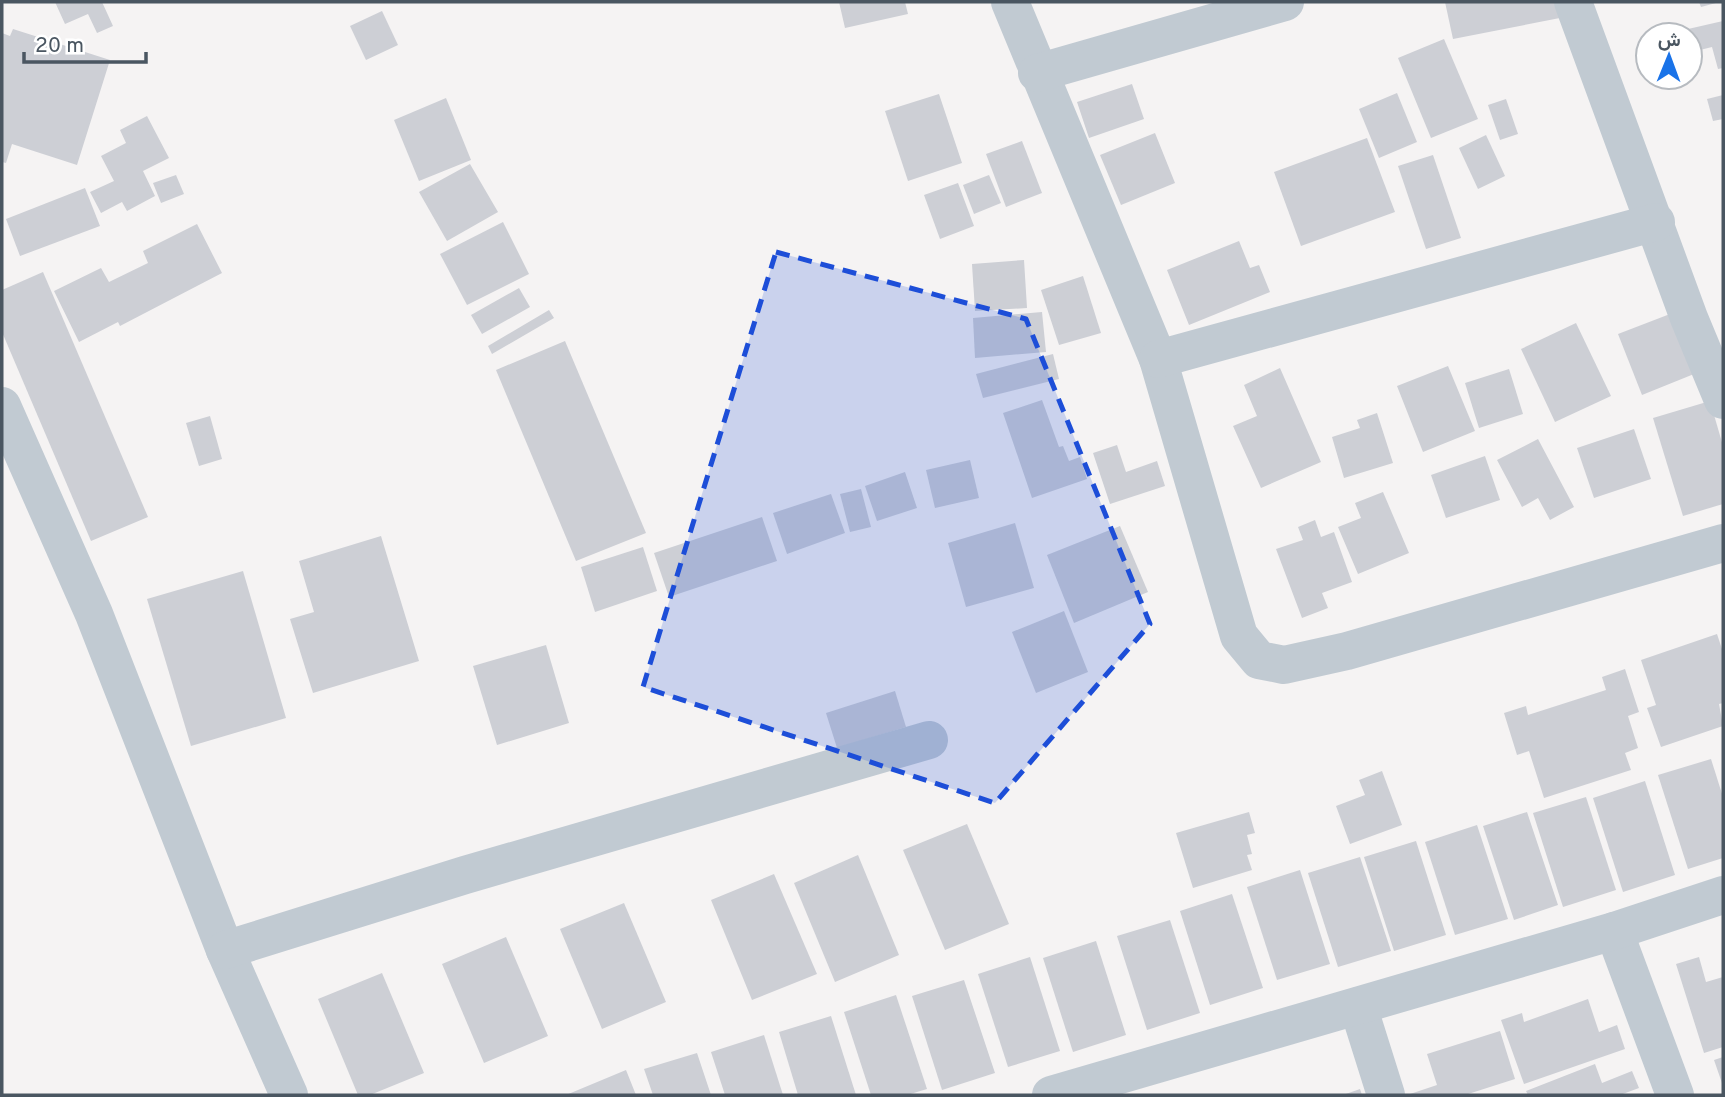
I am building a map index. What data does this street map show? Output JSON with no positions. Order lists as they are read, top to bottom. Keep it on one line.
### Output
{"scale_bar":"20 m","north":"top"}
